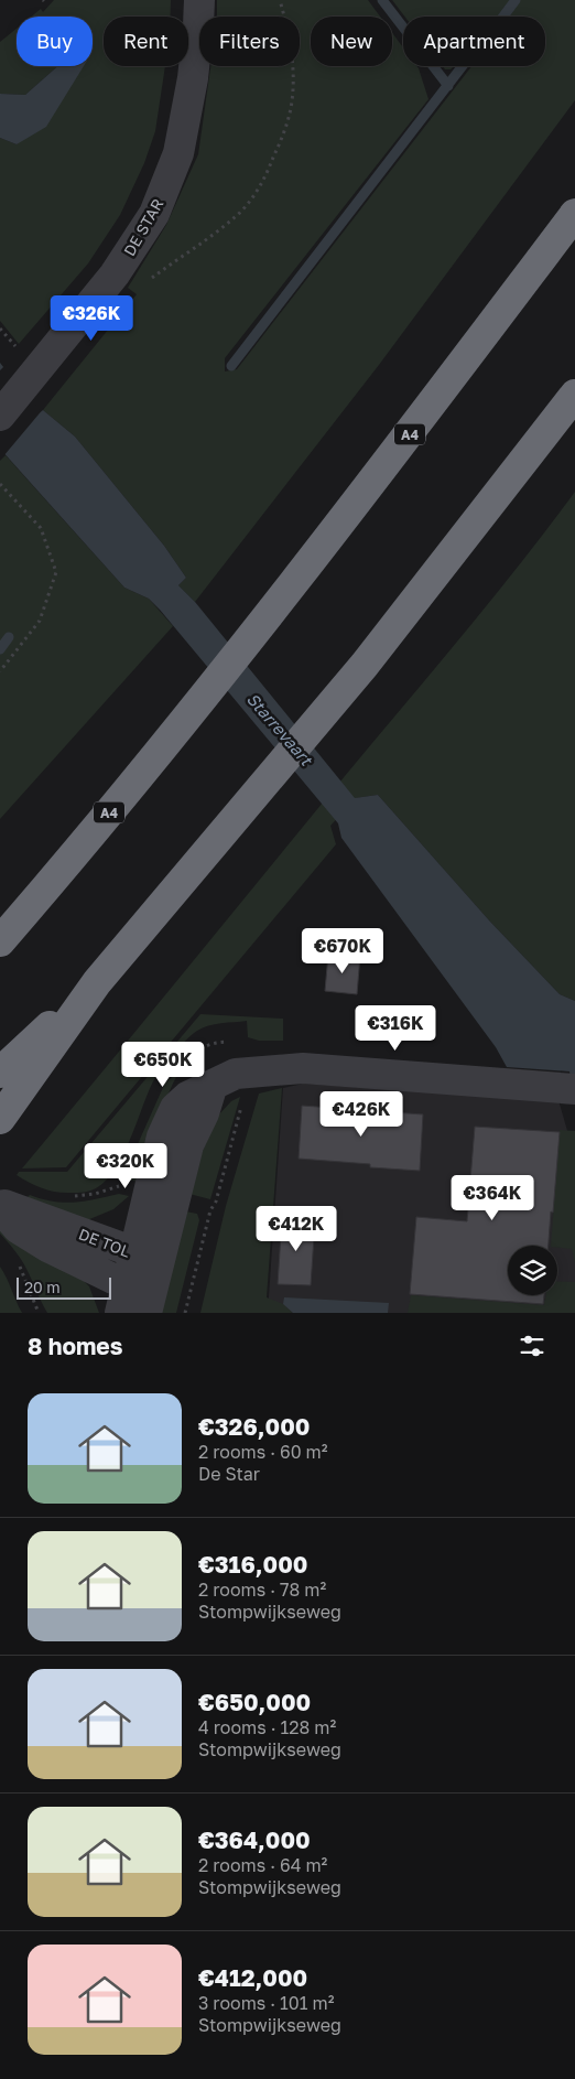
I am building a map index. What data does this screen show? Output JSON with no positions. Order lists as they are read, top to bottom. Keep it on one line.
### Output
{"streets":{"highway":["A4"],"street":["DE STAR","DE TOL"]},"water":["Starrevaart"],"scale_bar":"20 m","page":{"chip":["Buy","Rent","Filters","New","Apartment"],"price":["€326K","€670K","€316K","€650K","€426K","€320K","€364K","€412K"],"scale":"20 m","heading":"8 homes","list":[{"name":"€326,000","note":"2 rooms · 60 m² · De Star"},{"name":"€316,000","note":"2 rooms · 78 m² · Stompwijkseweg"},{"name":"€650,000","note":"4 rooms · 128 m² · Stompwijkseweg"},{"name":"€364,000","note":"2 rooms · 64 m² · Stompwijkseweg"},{"name":"€412,000","note":"3 rooms · 101 m² · Stompwijkseweg"}]}}
